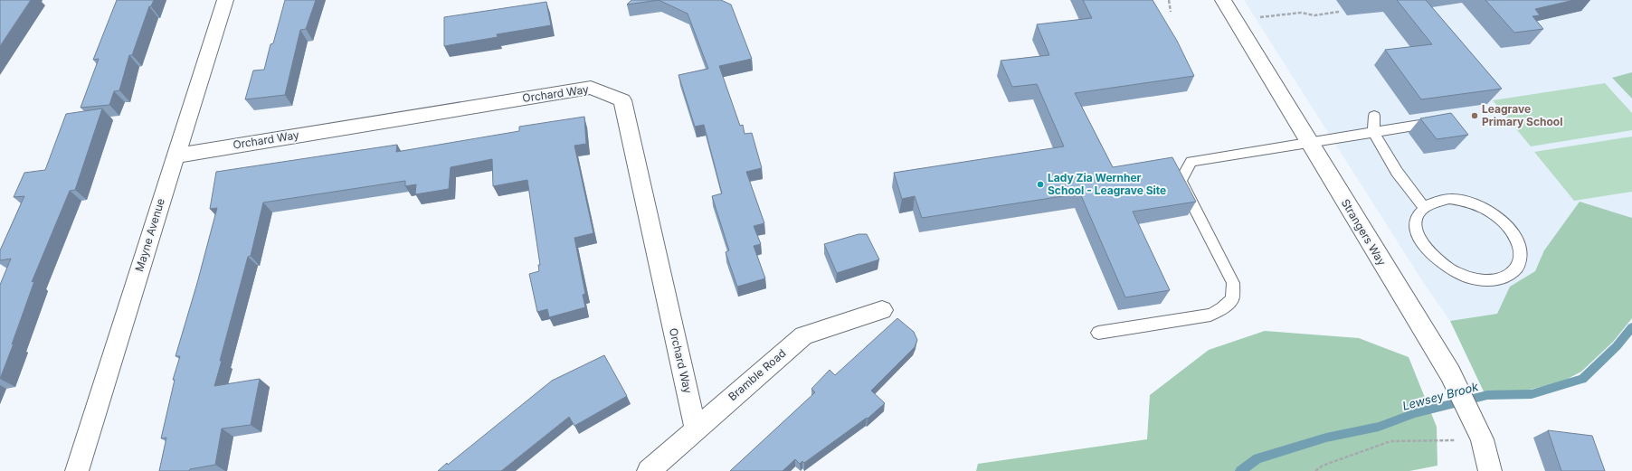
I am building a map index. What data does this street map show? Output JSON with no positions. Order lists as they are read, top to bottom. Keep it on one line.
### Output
{"streets":{"street":["Orchard Way","Strangers Way","Mayne Avenue","Bramble Road"]},"crossings":[["Orchard Way","Mayne Avenue"],["Orchard Way","Bramble Road"]],"water":["Lewsey Brook"],"places":["Leagrave Primary School","Lady Zia Wernher School - Leagrave Site"]}
